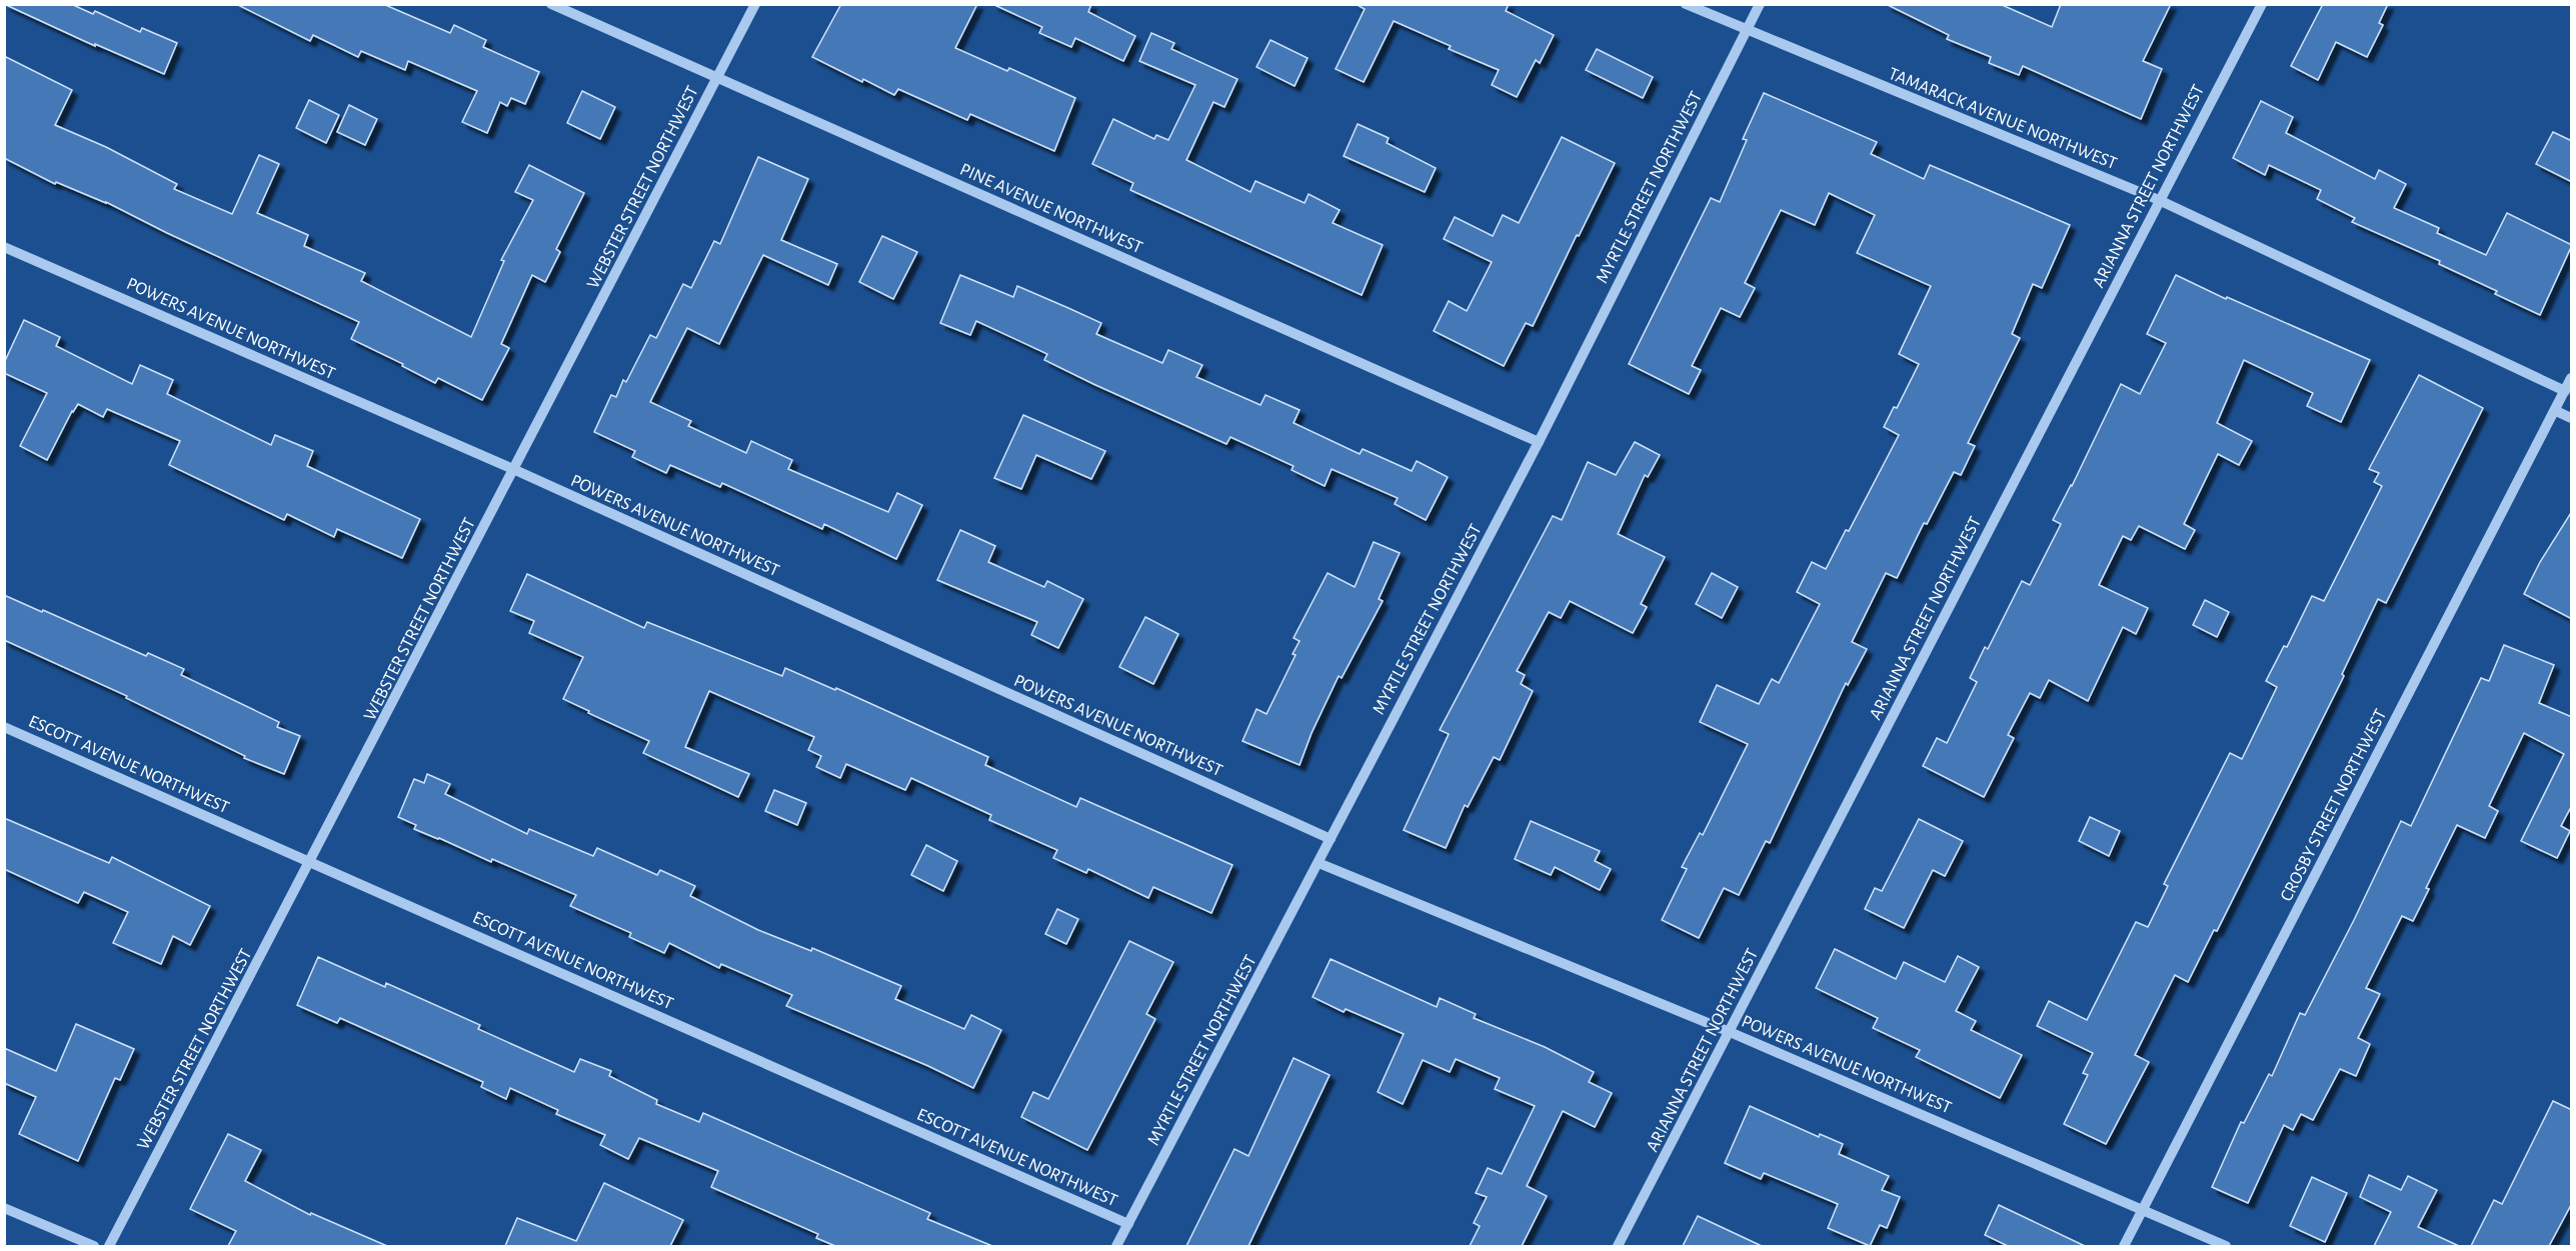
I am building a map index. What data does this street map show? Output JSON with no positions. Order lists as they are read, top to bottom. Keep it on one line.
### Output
{"streets":{"street":["TAMARACK AVENUE NORTHWEST","ARIANNA STREET NORTHWEST","WEBSTER STREET NORTHWEST","MYRTLE STREET NORTHWEST","PINE AVENUE NORTHWEST","POWERS AVENUE NORTHWEST","ESCOTT AVENUE NORTHWEST","CROSBY STREET NORTHWEST"]},"crossings":[["TAMARACK AVENUE NORTHWEST","ARIANNA STREET NORTHWEST"],["TAMARACK AVENUE NORTHWEST","MYRTLE STREET NORTHWEST"],["TAMARACK AVENUE NORTHWEST","CROSBY STREET NORTHWEST"],["ARIANNA STREET NORTHWEST","POWERS AVENUE NORTHWEST"],["WEBSTER STREET NORTHWEST","PINE AVENUE NORTHWEST"],["WEBSTER STREET NORTHWEST","POWERS AVENUE NORTHWEST"],["WEBSTER STREET NORTHWEST","ESCOTT AVENUE NORTHWEST"],["MYRTLE STREET NORTHWEST","PINE AVENUE NORTHWEST"],["MYRTLE STREET NORTHWEST","POWERS AVENUE NORTHWEST"],["MYRTLE STREET NORTHWEST","ESCOTT AVENUE NORTHWEST"],["POWERS AVENUE NORTHWEST","CROSBY STREET NORTHWEST"]]}
